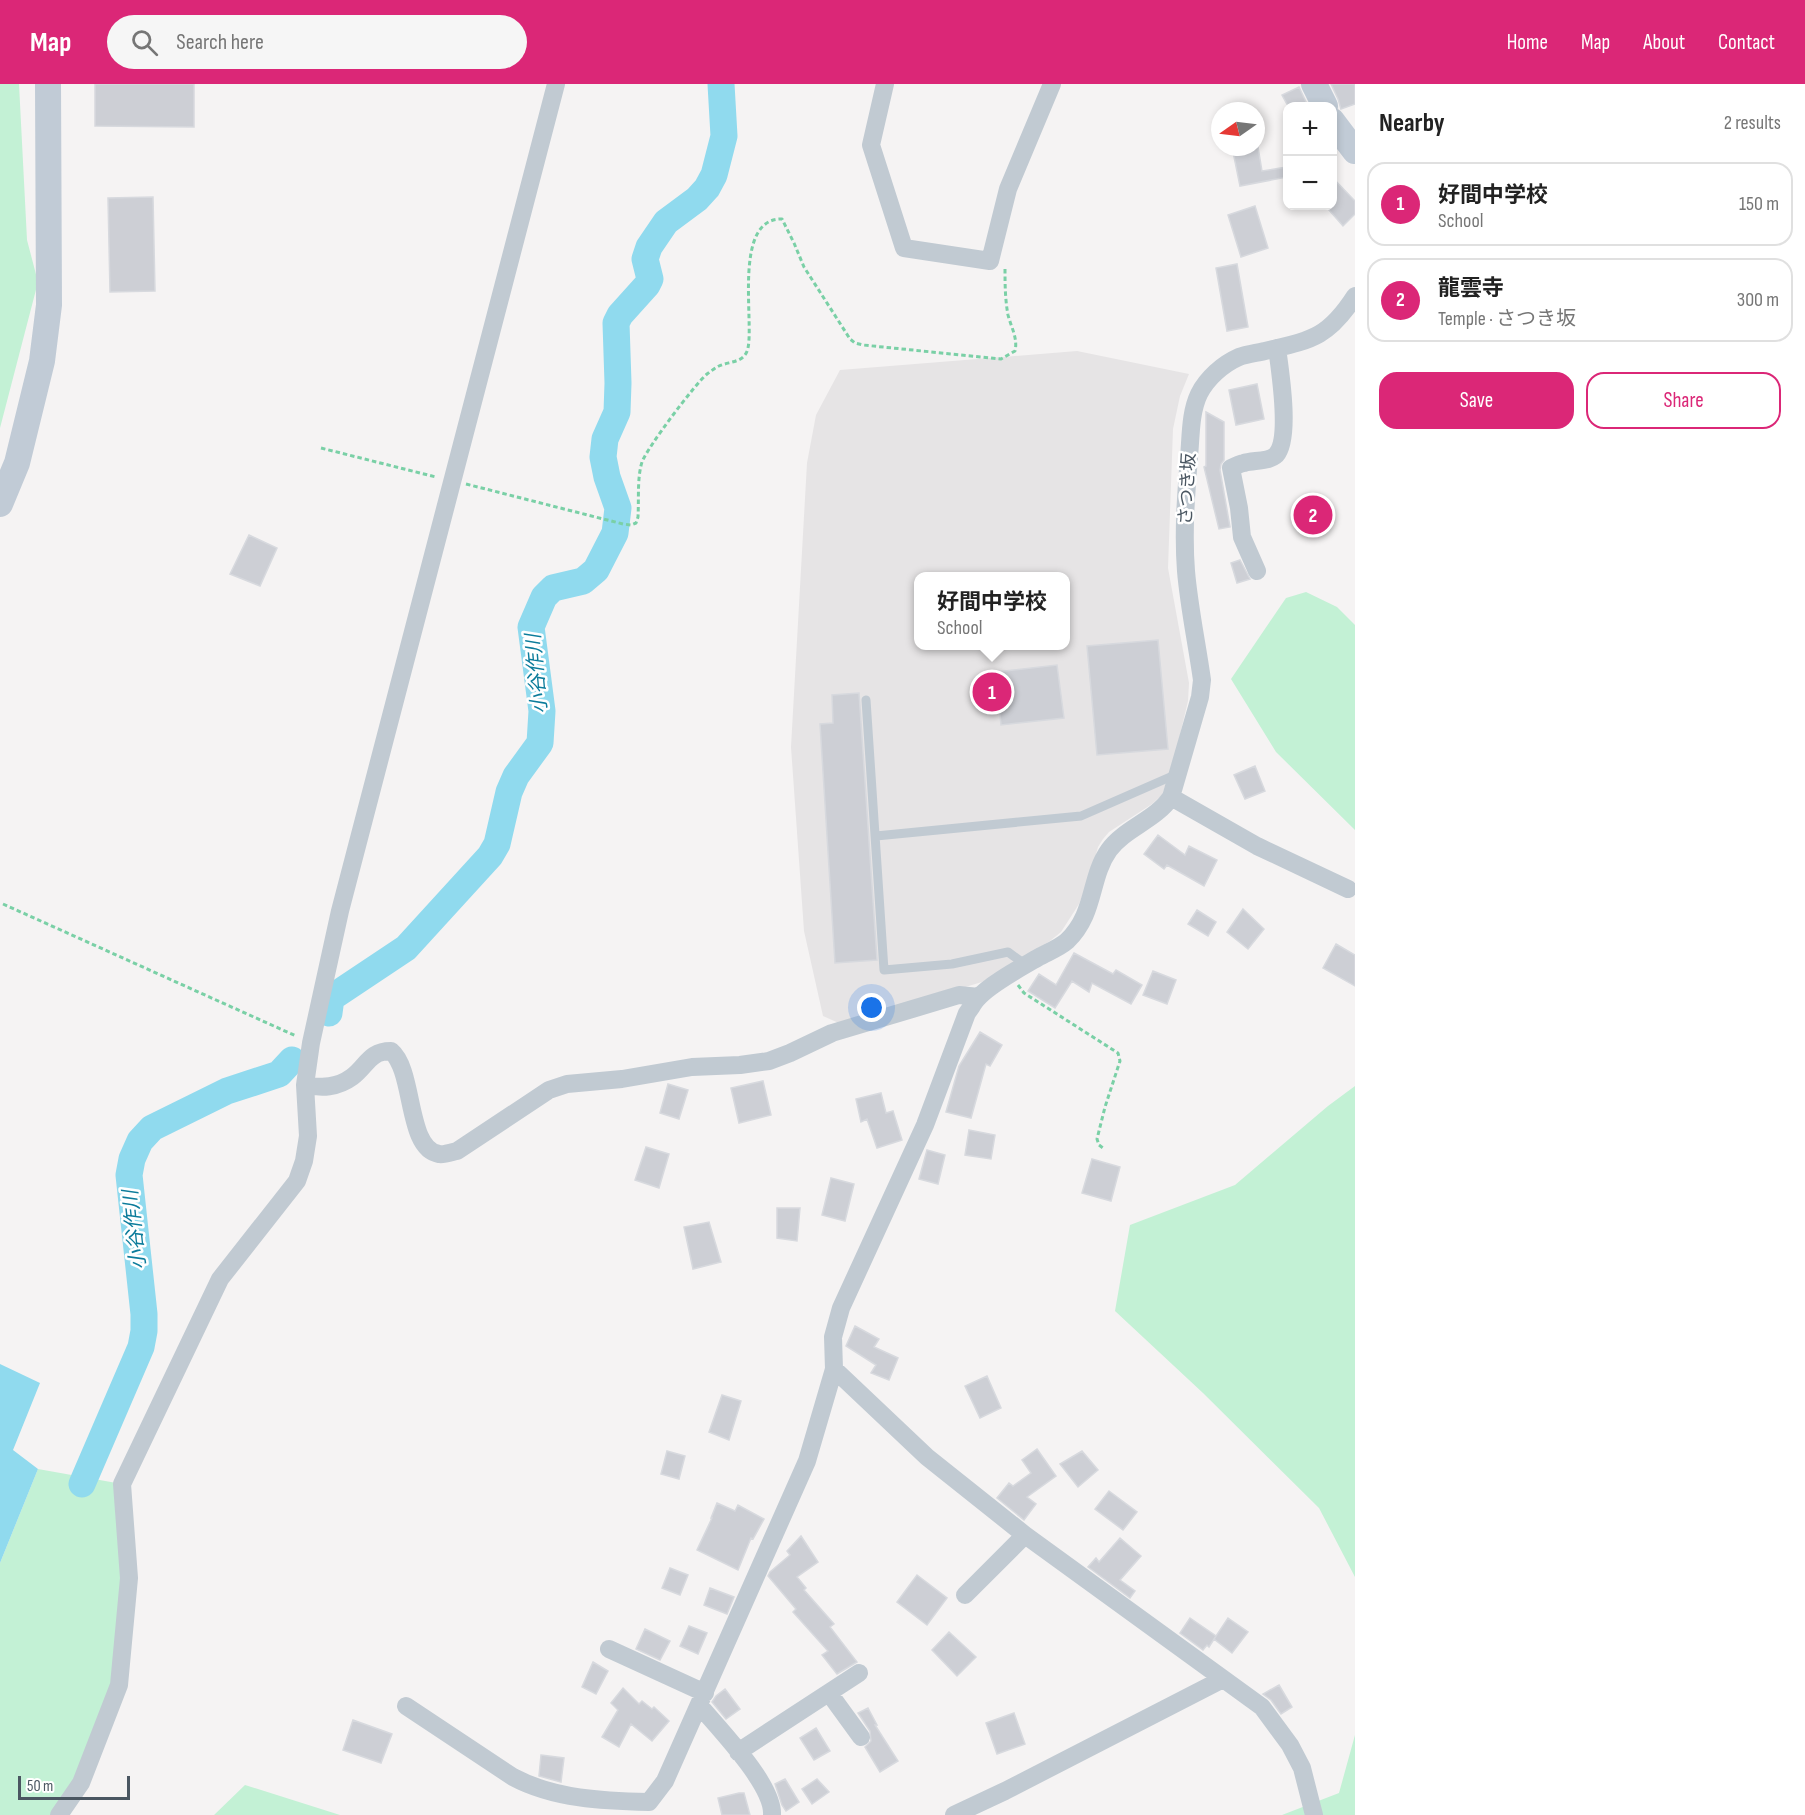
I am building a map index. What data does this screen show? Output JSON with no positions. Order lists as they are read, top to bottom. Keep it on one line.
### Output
{"streets":{"street":["さつき坂"]},"water":["小谷作川"],"scale_bar":"50 m","north":"left","page":{"header":"Map","search":"Search here","nav":["Home","Map","About","Contact"],"heading":["Nearby","2 results"],"map_buttons":["+","−"],"list":[{"mark":"1","name":"好間中学校","note":"School","value":"150 m"},{"mark":"2","name":"龍雲寺","note":"Temple · さつき坂","value":"300 m"}],"buttons":["Save","Share"],"pins":["2","1"],"popup":["好間中学校","School"],"scale":"50 m"}}
